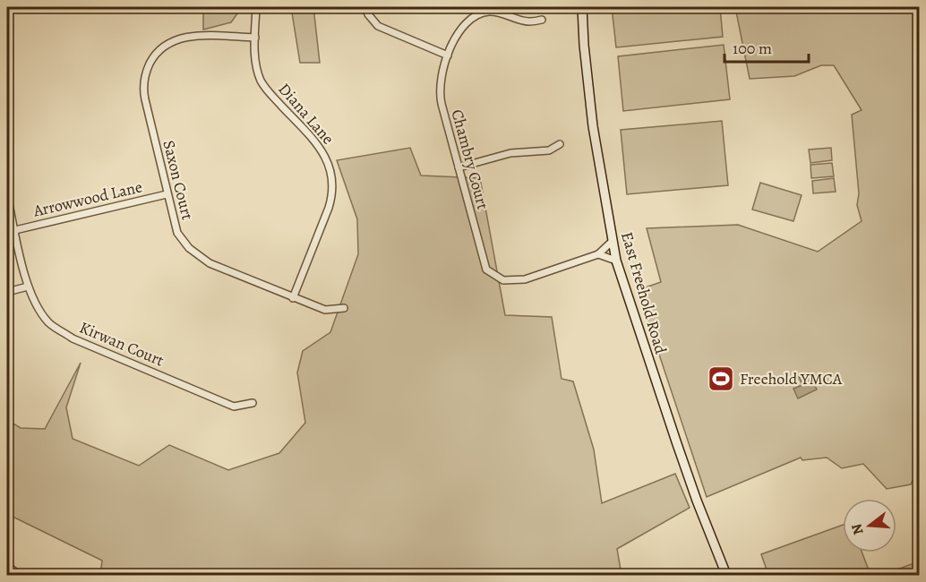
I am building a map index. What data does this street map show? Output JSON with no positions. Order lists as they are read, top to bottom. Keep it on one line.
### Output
{"streets":{"main road":["East Freehold Road"],"street":["Diana Lane","Chambry Court","Saxon Court","Arrowwood Lane","Kirwan Court"]},"crossings":[["Diana Lane","Saxon Court"],["Chambry Court","East Freehold Road"],["Saxon Court","Arrowwood Lane"],["Arrowwood Lane","Kirwan Court"]],"places":{"sports":["Freehold YMCA"]},"scale_bar":"100 m","north":"left"}
